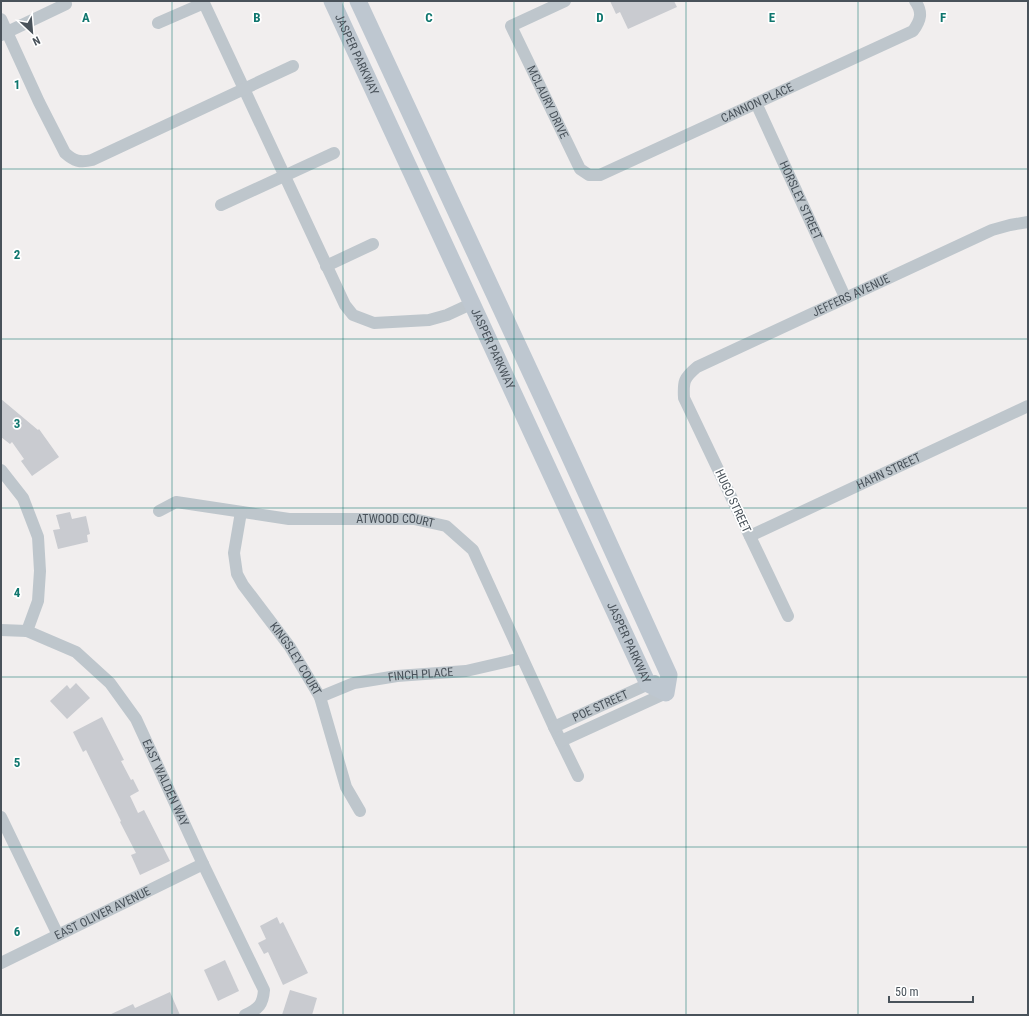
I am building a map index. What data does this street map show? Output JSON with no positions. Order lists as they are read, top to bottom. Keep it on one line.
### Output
{"streets":{"street":["JASPER PARKWAY","MCLAURY DRIVE","CANNON PLACE","HORSLEY STREET","JEFFERS AVENUE","HAHN STREET","HUGO STREET","ATWOOD COURT","KINGSLEY COURT","FINCH PLACE","POE STREET","EAST WALDEN WAY","EAST OLIVER AVENUE"]},"crossings":[["JASPER PARKWAY","POE STREET"],["MCLAURY DRIVE","CANNON PLACE"],["CANNON PLACE","HORSLEY STREET"],["HORSLEY STREET","JEFFERS AVENUE"],["JEFFERS AVENUE","HUGO STREET"],["HAHN STREET","HUGO STREET"],["ATWOOD COURT","KINGSLEY COURT"],["ATWOOD COURT","FINCH PLACE"],["ATWOOD COURT","POE STREET"],["KINGSLEY COURT","FINCH PLACE"],["EAST WALDEN WAY","EAST OLIVER AVENUE"]],"scale_bar":"50 m","north":"bottom right","grid":{"columns":["A","B","C","D","E","F"],"rows":["1","2","3","4","5","6"]}}
